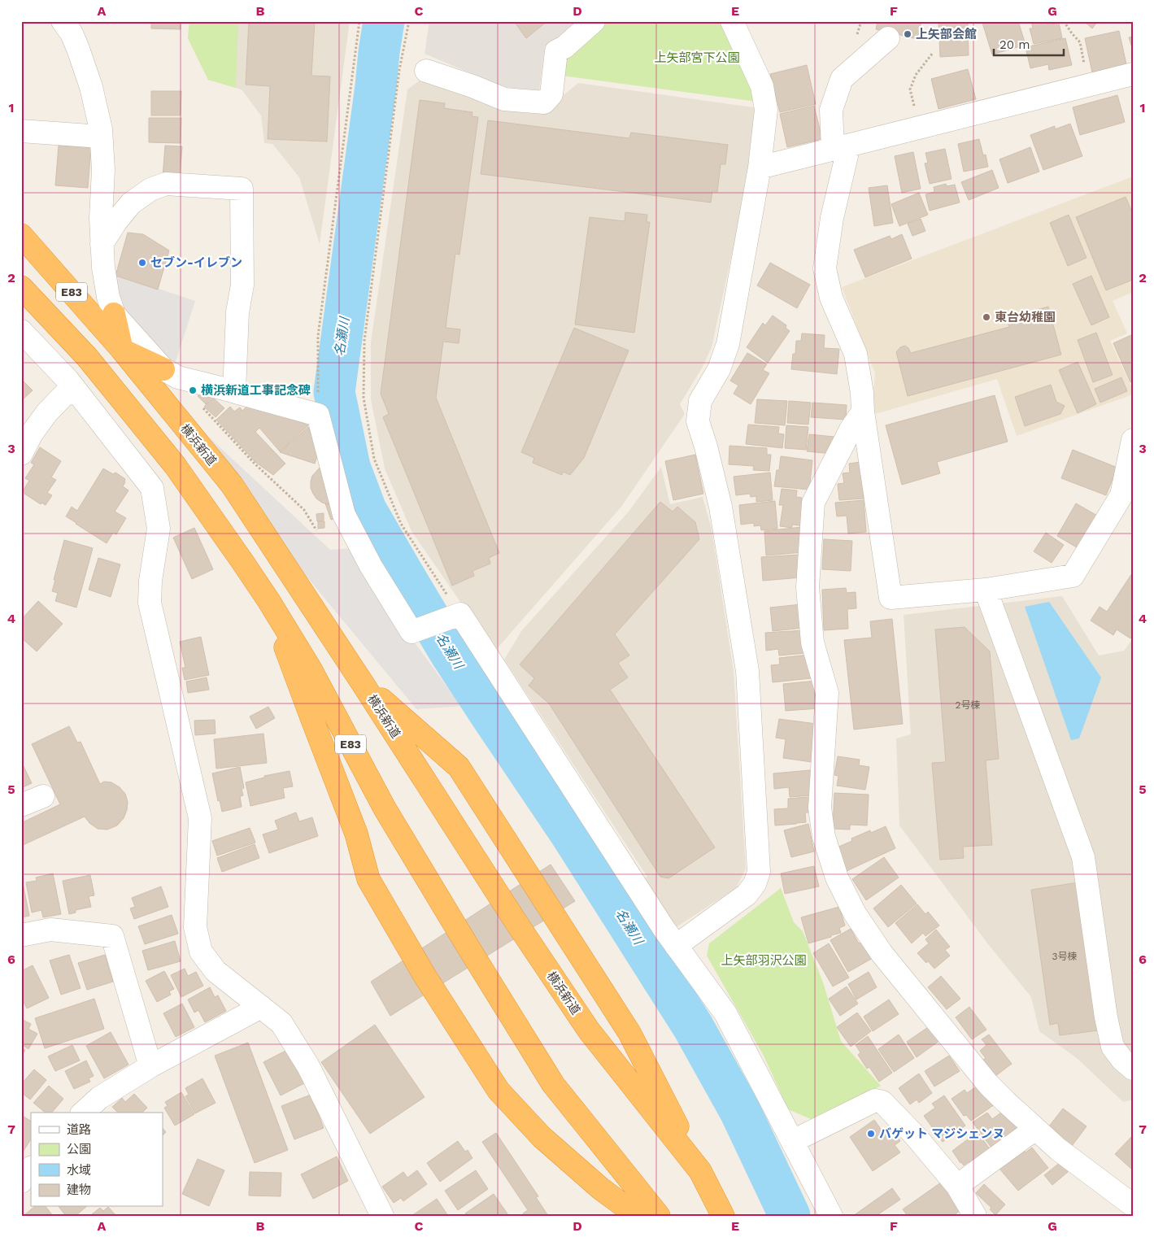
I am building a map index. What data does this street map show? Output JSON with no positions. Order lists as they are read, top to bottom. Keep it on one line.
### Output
{"streets":{"highway":["E83","横浜新道"]},"water":["名瀬川"],"parks":["上矢部宮下公園","上矢部羽沢公園"],"places":["上矢部会館","セブン-イレブン","東台幼稚園","横浜新道工事記念碑","バゲット マジシェンヌ"],"house_numbers":["2号棟","3号棟"],"legend":["道路","公園","水域","建物"],"scale_bar":"20 m","grid":{"columns":["A","B","C","D","E","F","G"],"rows":["1","2","3","4","5","6","7"]}}
